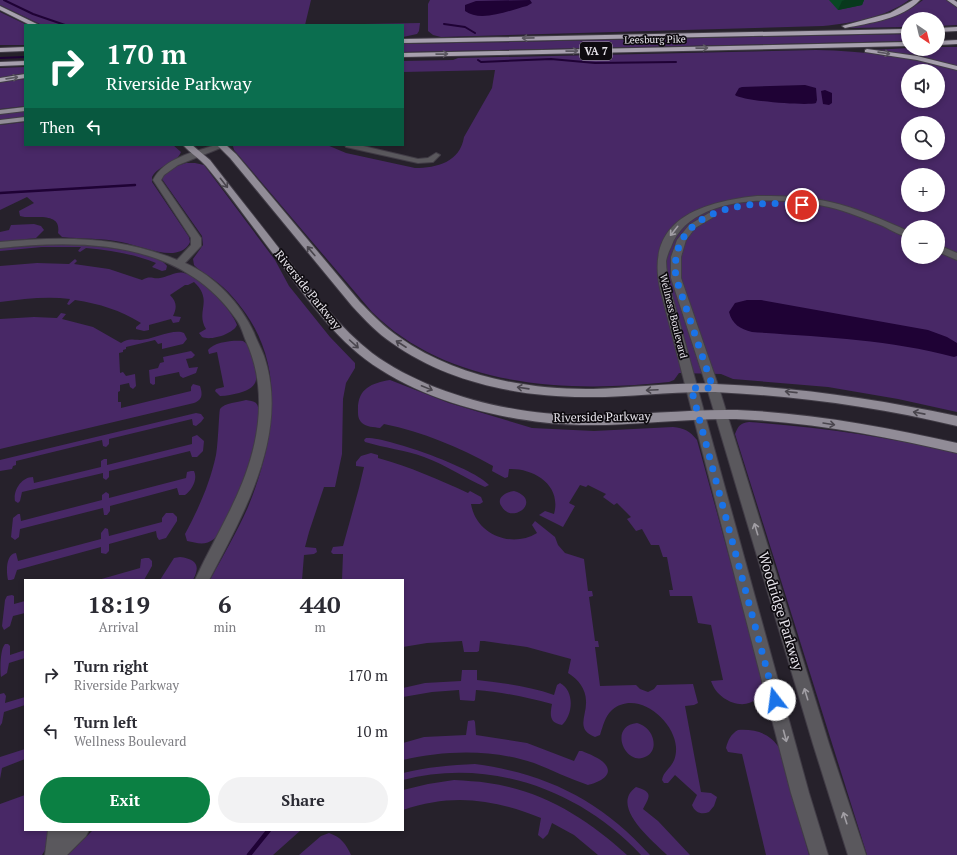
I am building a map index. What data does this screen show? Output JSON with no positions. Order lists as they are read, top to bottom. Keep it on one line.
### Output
{"streets":{"highway":["Leesburg Pike","VA 7"],"main road":["Riverside Parkway"],"street":["Wellness Boulevard","Woodridge Parkway"]},"crossings":[["Riverside Parkway","Wellness Boulevard"],["Riverside Parkway","Woodridge Parkway"],["Wellness Boulevard","Woodridge Parkway"]],"north":"bottom right","page":{"map_buttons":["+","−"],"turn":["170 m","Riverside Parkway"],"then":"Then","eta":["18:19","Arrival","6","min","440","m"],"list":[{"name":"Turn right","note":"Riverside Parkway","value":"170 m"},{"name":"Turn left","note":"Wellness Boulevard","value":"10 m"}],"buttons":["Exit","Share"]}}
